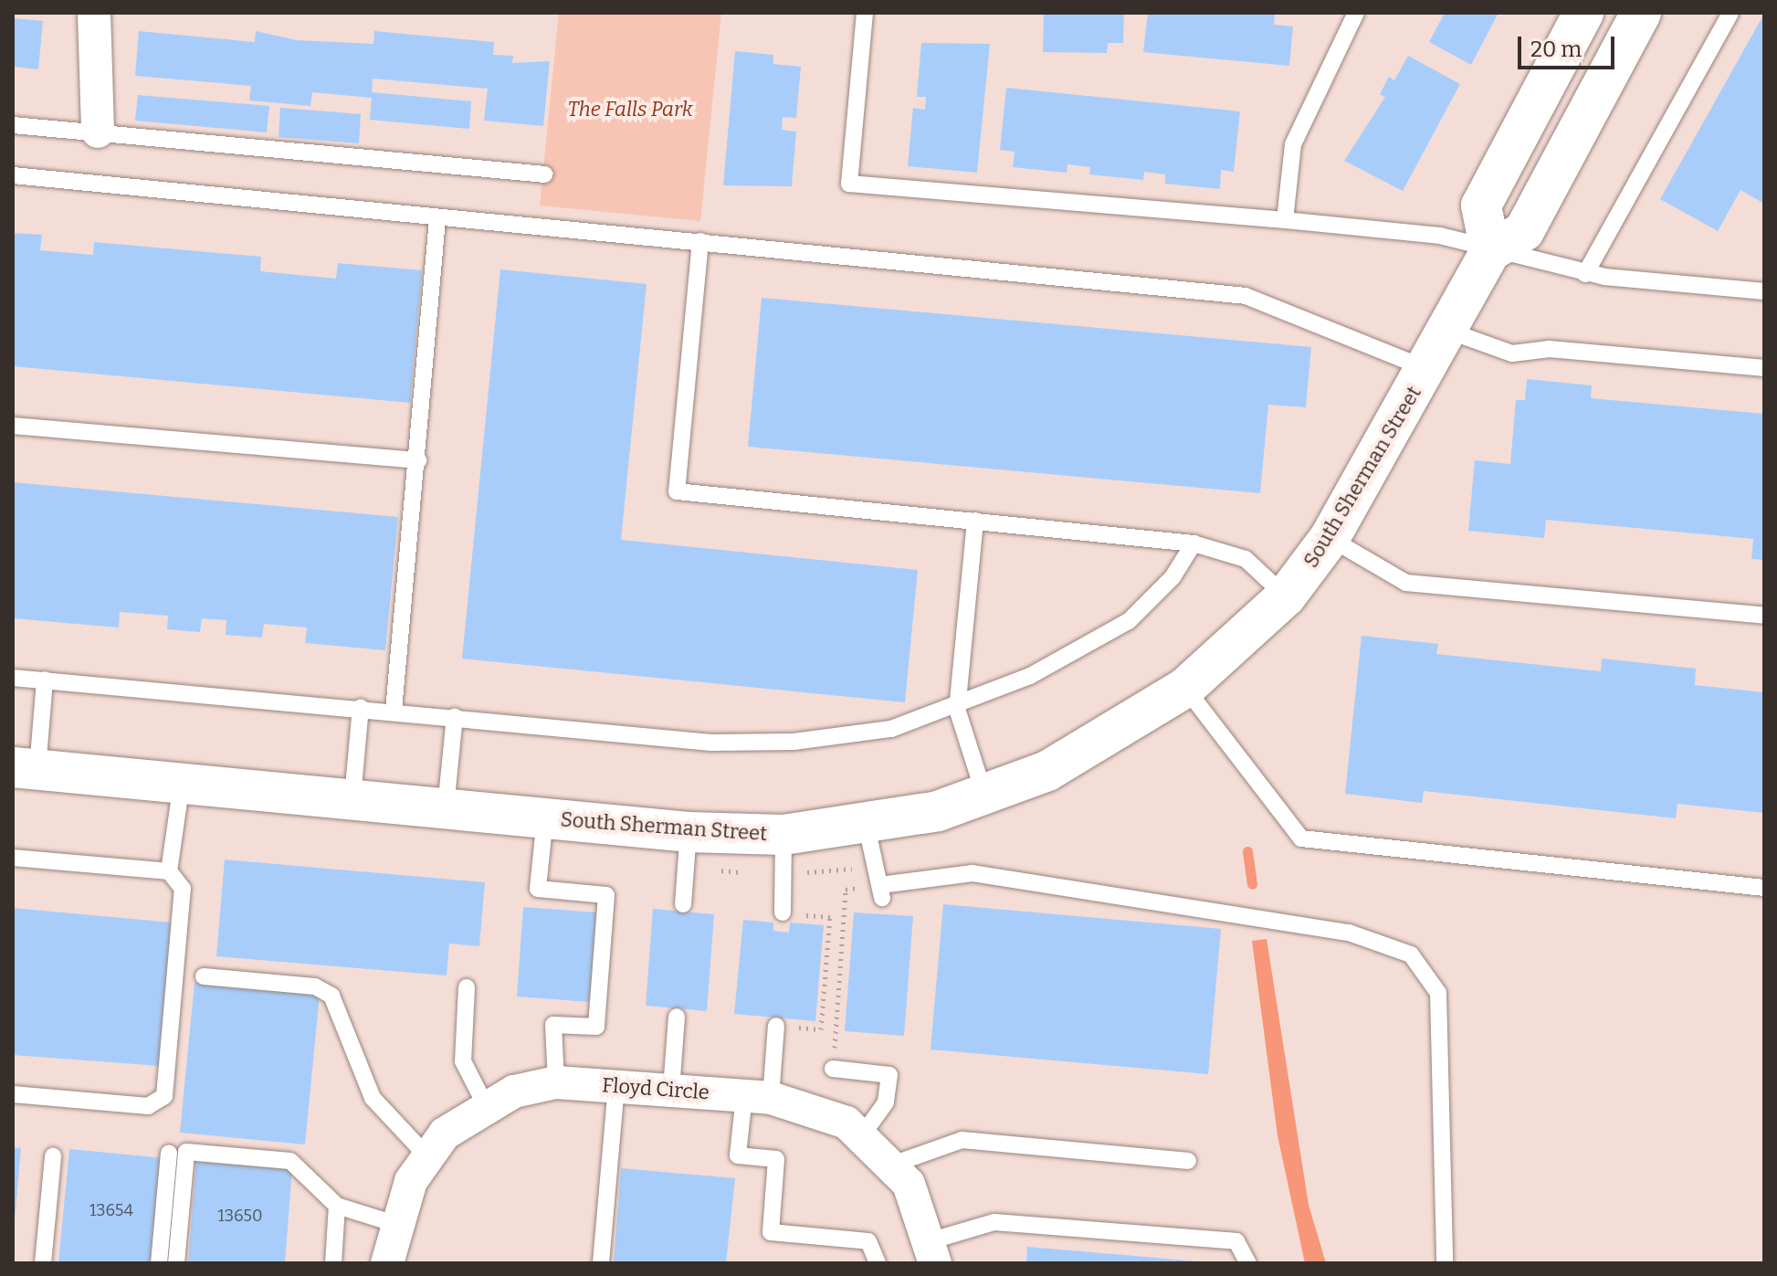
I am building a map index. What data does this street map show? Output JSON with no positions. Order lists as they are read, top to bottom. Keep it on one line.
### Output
{"streets":{"street":["South Sherman Street","Floyd Circle"]},"parks":["The Falls Park"],"house_numbers":["13654","13650"],"scale_bar":"20 m"}
